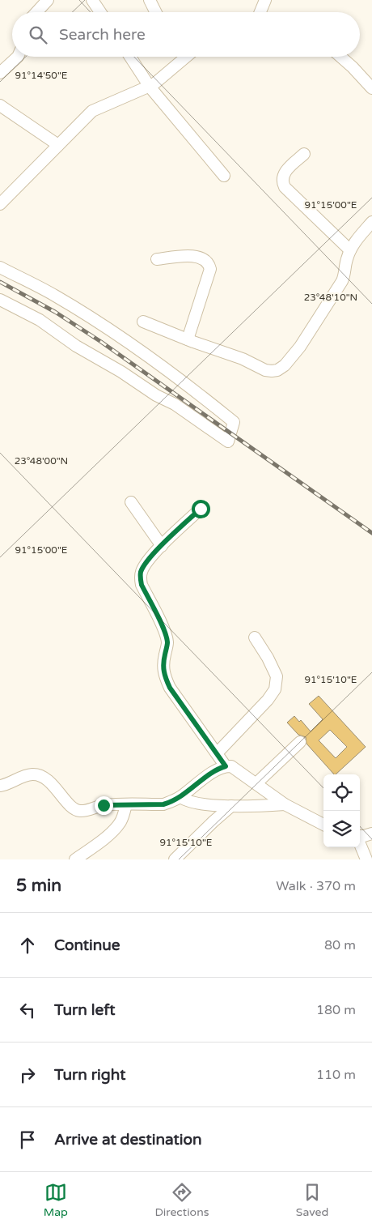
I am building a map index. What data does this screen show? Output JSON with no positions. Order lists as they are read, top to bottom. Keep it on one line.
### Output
{"page":{"search":"Search here","heading":["5 min","Walk · 370 m"],"list":[["Continue","80 m"],["Turn left","180 m"],["Turn right","110 m"],"Arrive at destination"],"nav":["Map","Directions","Saved"]},"coordinates":["91°14'50\"E","91°15'00\"E","23°48'10\"N","23°48'00\"N","91°15'10\"E"]}
